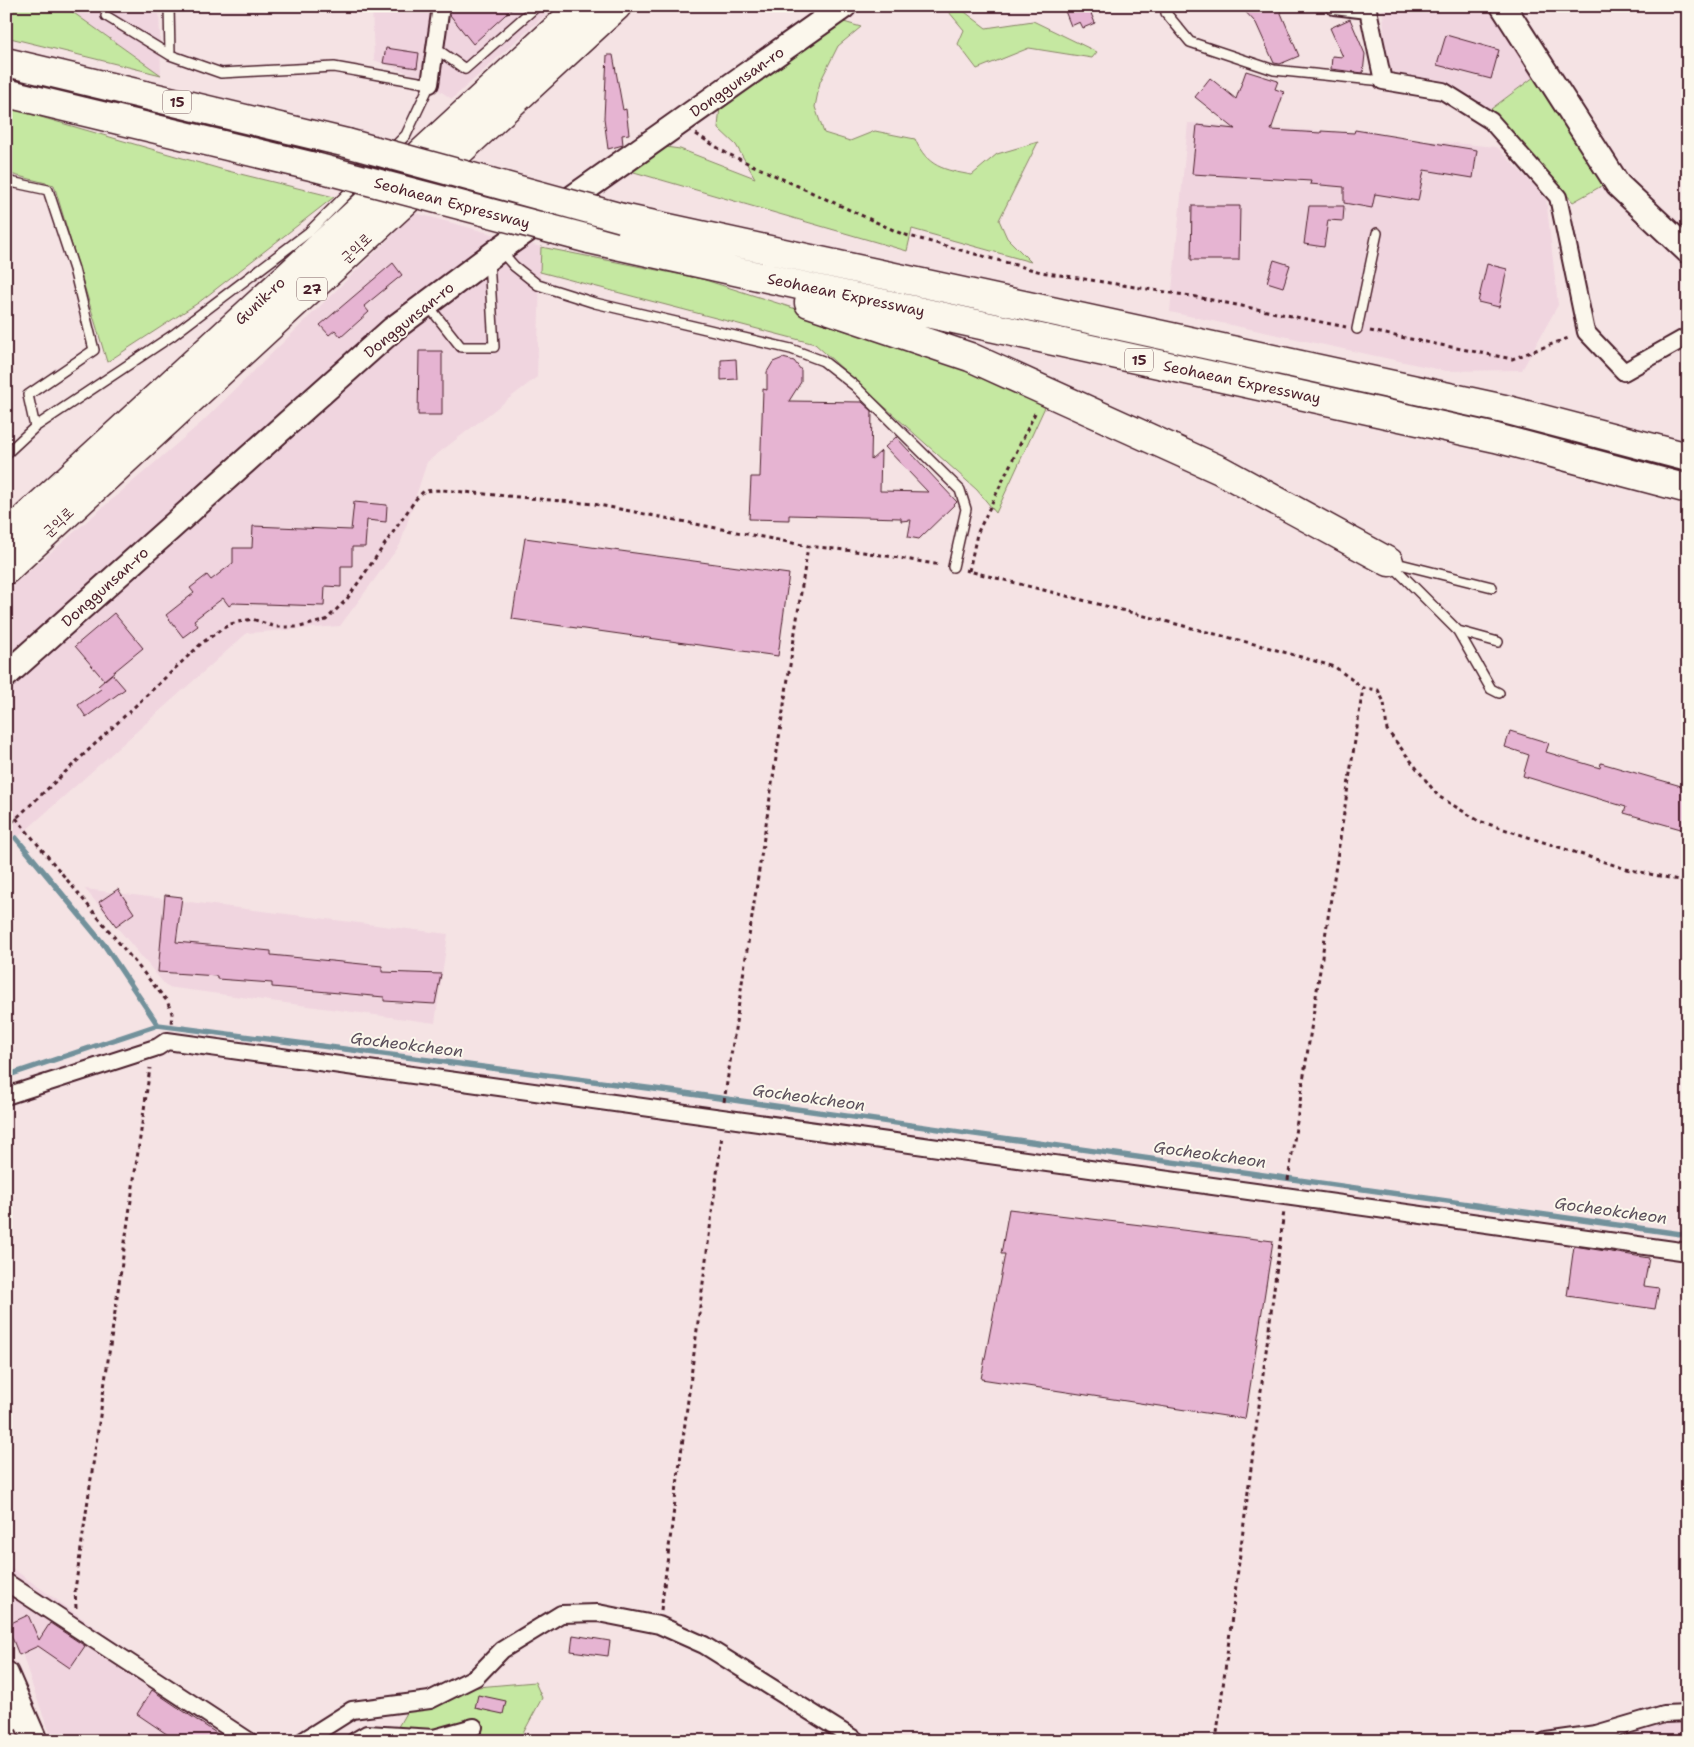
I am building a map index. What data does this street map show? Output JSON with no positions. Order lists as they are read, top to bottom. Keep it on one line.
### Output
{"streets":{"highway":["15","Seohaean Expressway","군익로","27","Gunik-ro"],"street":["Donggunsan-ro"]},"water":["Gocheokcheon"]}
